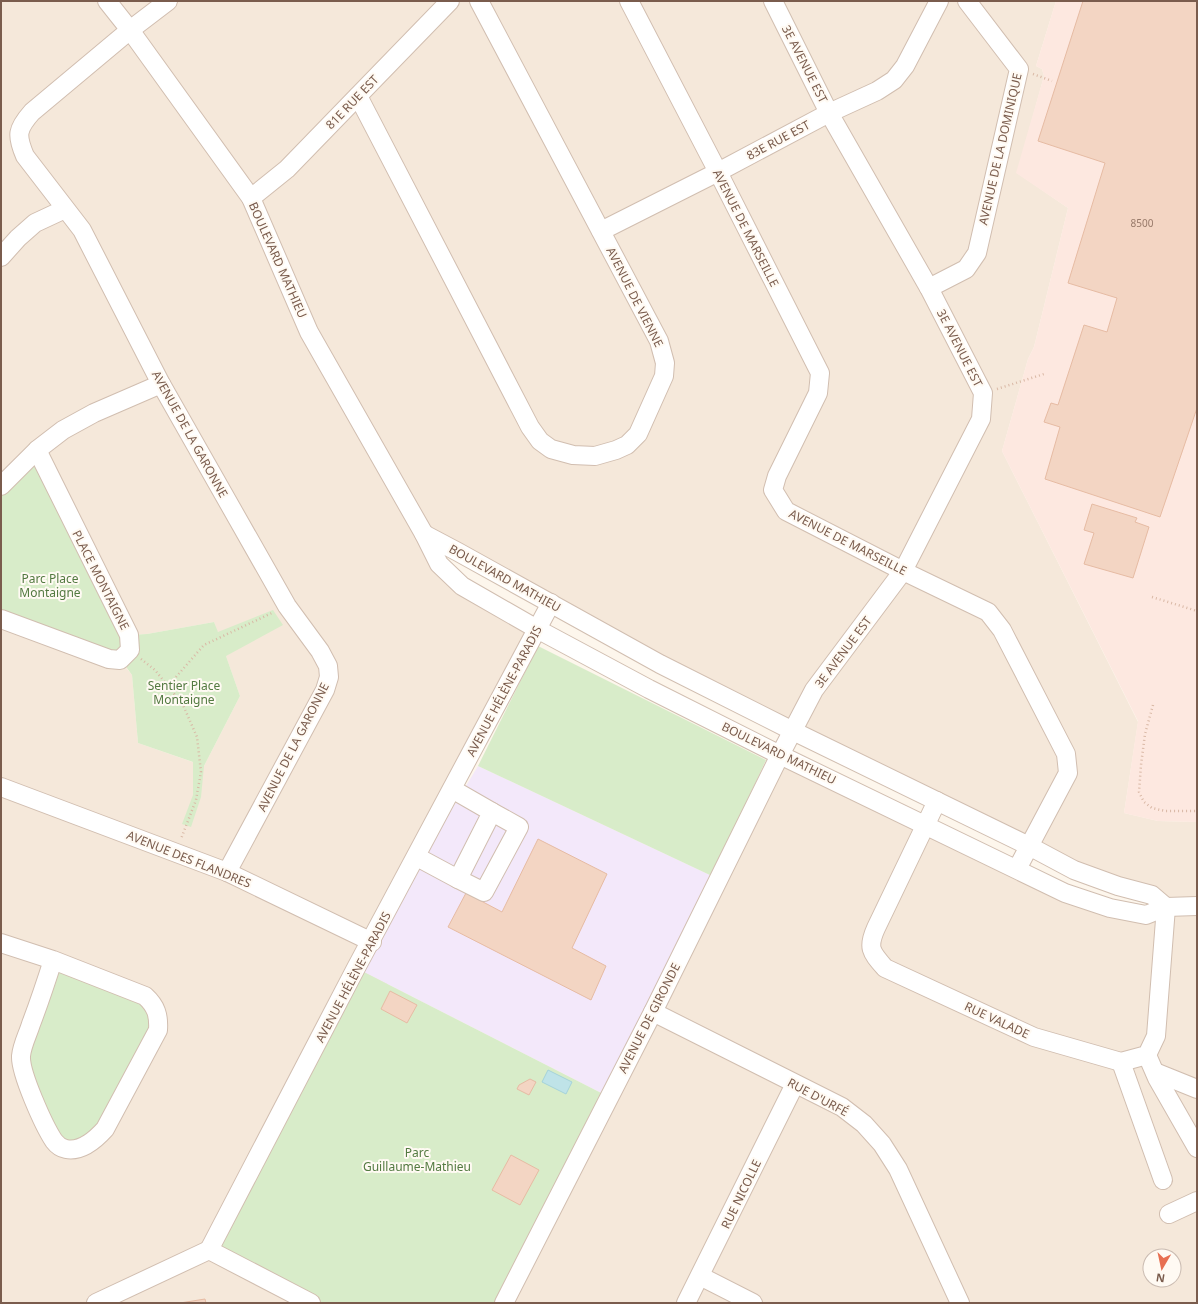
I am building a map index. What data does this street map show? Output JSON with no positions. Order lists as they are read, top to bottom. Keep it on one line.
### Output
{"streets":{"street":["3E AVENUE EST","81E RUE EST","83E RUE EST","AVENUE DE LA DOMINIQUE","AVENUE DE MARSEILLE","BOULEVARD MATHIEU","AVENUE DE VIENNE","AVENUE DE LA GARONNE","PLACE MONTAIGNE","AVENUE HÉLÈNE-PARADIS","AVENUE DES FLANDRES","AVENUE DE GIRONDE","RUE VALADE","RUE D'URFÉ","RUE NICOLLE"]},"crossings":[["3E AVENUE EST","83E RUE EST"],["3E AVENUE EST","AVENUE DE LA DOMINIQUE"],["3E AVENUE EST","AVENUE DE MARSEILLE"],["3E AVENUE EST","BOULEVARD MATHIEU"],["3E AVENUE EST","AVENUE DE GIRONDE"],["81E RUE EST","BOULEVARD MATHIEU"],["81E RUE EST","AVENUE DE VIENNE"],["83E RUE EST","AVENUE DE MARSEILLE"],["83E RUE EST","AVENUE DE VIENNE"],["AVENUE DE MARSEILLE","BOULEVARD MATHIEU"],["BOULEVARD MATHIEU","AVENUE DE LA GARONNE"],["BOULEVARD MATHIEU","AVENUE HÉLÈNE-PARADIS"],["BOULEVARD MATHIEU","AVENUE DE GIRONDE"],["BOULEVARD MATHIEU","RUE VALADE"],["AVENUE DE LA GARONNE","AVENUE DES FLANDRES"],["AVENUE HÉLÈNE-PARADIS","AVENUE DES FLANDRES"],["AVENUE DE GIRONDE","RUE D'URFÉ"],["RUE D'URFÉ","RUE NICOLLE"]],"parks":["Parc Place Montaigne","Sentier Place Montaigne","Parc Guillaume-Mathieu"],"house_numbers":["8500"],"north":"bottom"}
